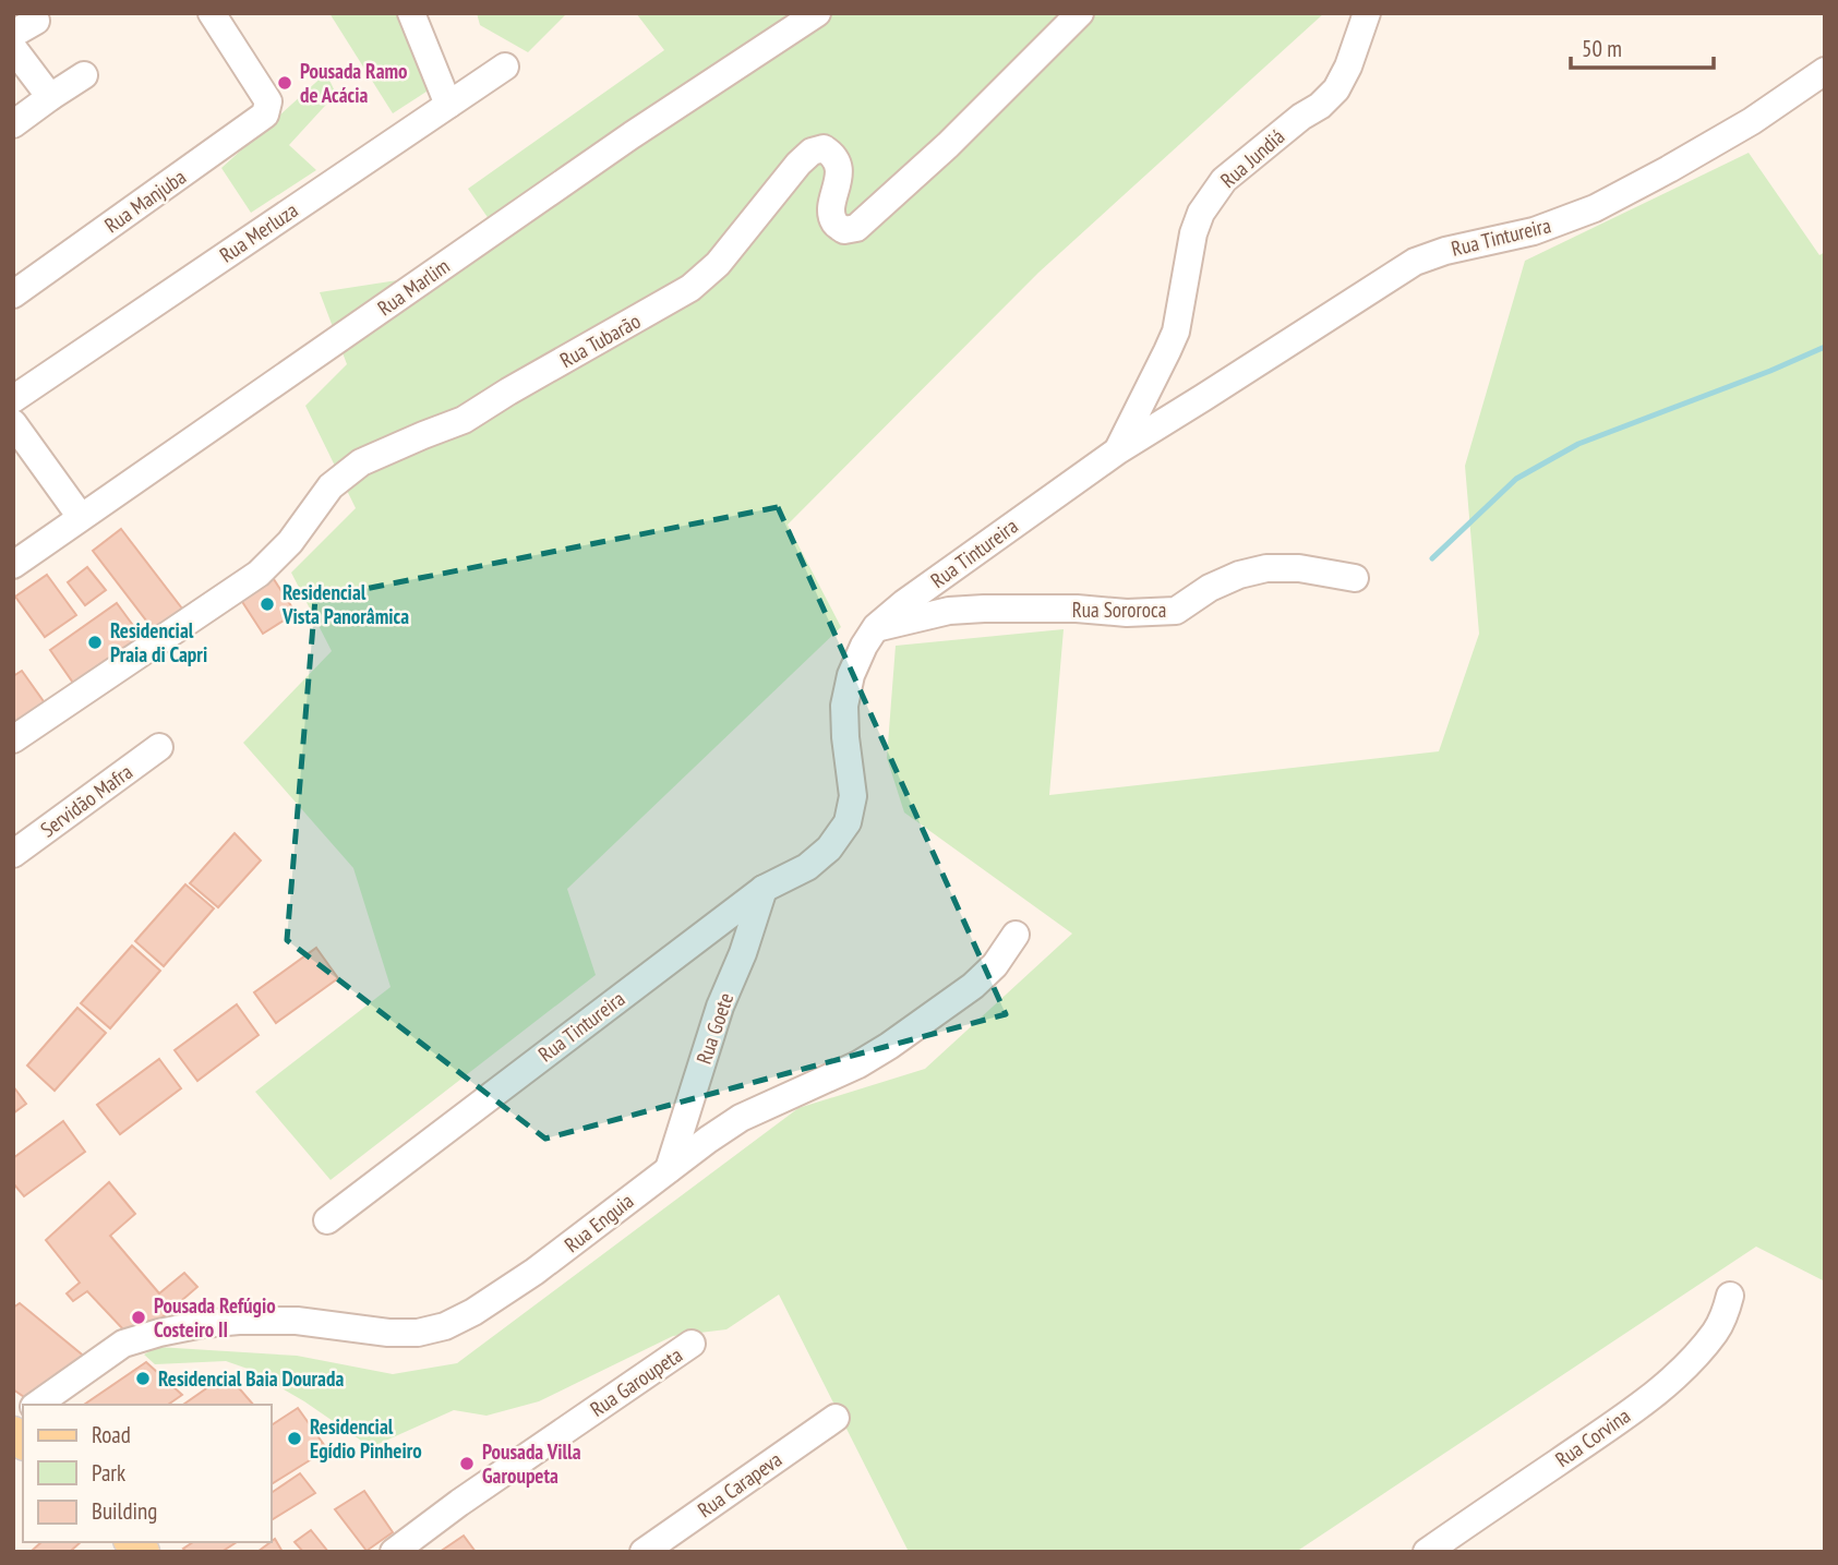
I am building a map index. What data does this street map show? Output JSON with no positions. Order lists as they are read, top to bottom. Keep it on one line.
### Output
{"streets":{"street":["Rua Jundiá","Rua Manjuba","Rua Merluza","Rua Tintureira","Rua Marlim","Rua Tubarão","Rua Sororoca","Servidão Mafra","Rua Goete","Rua Enguia","Rua Garoupeta","Rua Corvina","Rua Carapeva"]},"crossings":[["Rua Jundiá","Rua Tintureira"],["Rua Tintureira","Rua Sororoca"],["Rua Tintureira","Rua Goete"],["Rua Goete","Rua Enguia"]],"places":["Pousada Ramo de Acácia","Residencial Vista Panorâmica","Residencial Praia di Capri","Pousada Refúgio Costeiro II","Residencial Baia Dourada","Residencial Egídio Pinheiro","Pousada Villa Garoupeta"],"legend":["Road","Park","Building"],"scale_bar":"50 m"}
